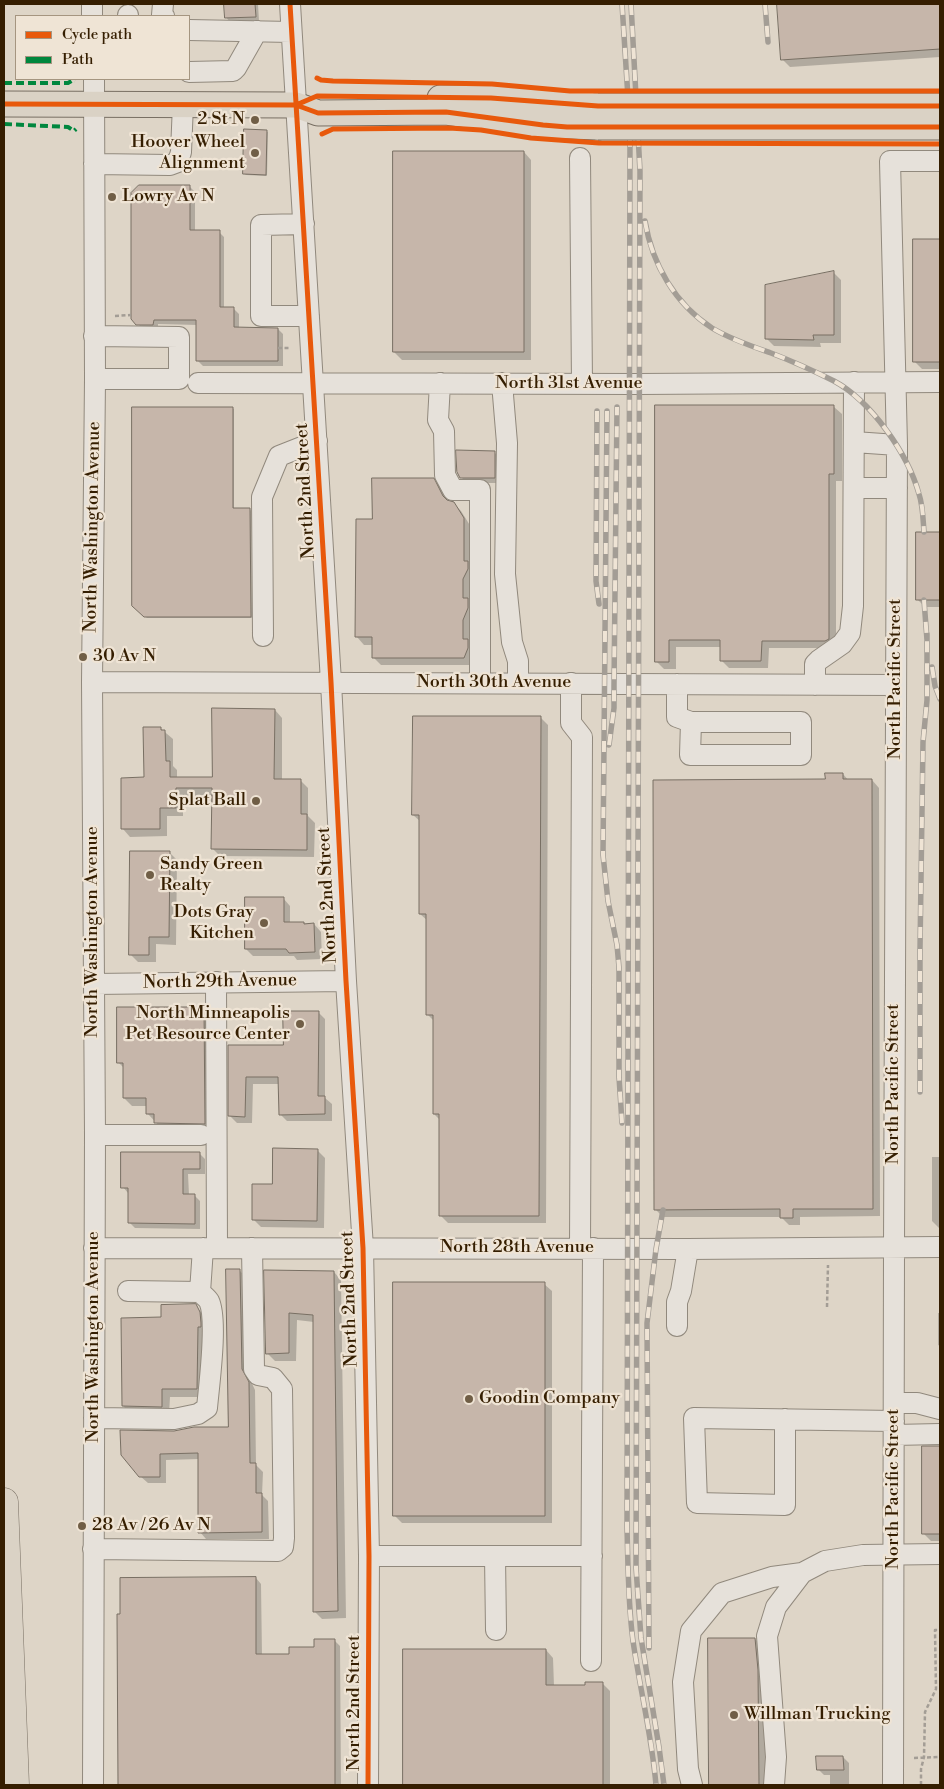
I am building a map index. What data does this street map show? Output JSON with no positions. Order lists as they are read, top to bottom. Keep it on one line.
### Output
{"streets":{"street":["North 31st Avenue","North 2nd Street","North Washington Avenue","North Pacific Street","North 30th Avenue","North 29th Avenue","North 28th Avenue"]},"crossings":[["North 31st Avenue","North 2nd Street"],["North 31st Avenue","North Pacific Street"],["North 2nd Street","North 30th Avenue"],["North 2nd Street","North 29th Avenue"],["North 2nd Street","North 28th Avenue"],["North Washington Avenue","North 30th Avenue"],["North Washington Avenue","North 29th Avenue"],["North Washington Avenue","North 28th Avenue"],["North Pacific Street","North 30th Avenue"],["North Pacific Street","North 28th Avenue"]],"places":["2 St N","Hoover Wheel Alignment","Lowry Av N","30 Av N","Splat Ball","Sandy Green Realty","Dots Gray Kitchen","North Minneapolis Pet Resource Center","Goodin Company","28 Av / 26 Av N","Willman Trucking"],"legend":["Cycle path","Path"]}
